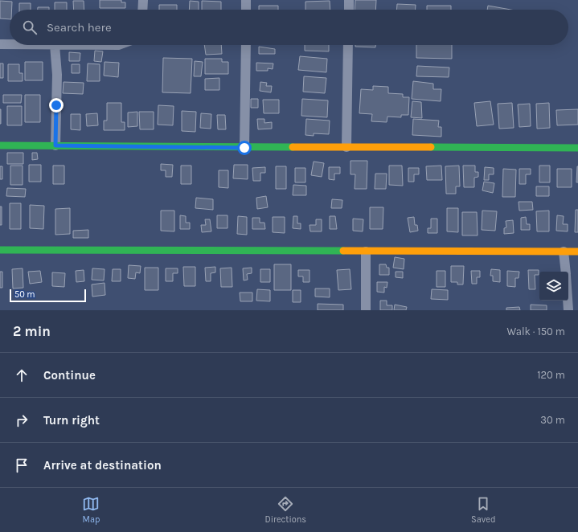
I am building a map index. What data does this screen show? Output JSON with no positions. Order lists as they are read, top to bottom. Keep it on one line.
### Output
{"scale_bar":"50 m","page":{"search":"Search here","scale":"50 m","heading":["2 min","Walk · 150 m"],"list":[["Continue","120 m"],["Turn right","30 m"],"Arrive at destination"],"nav":["Map","Directions","Saved"]}}
